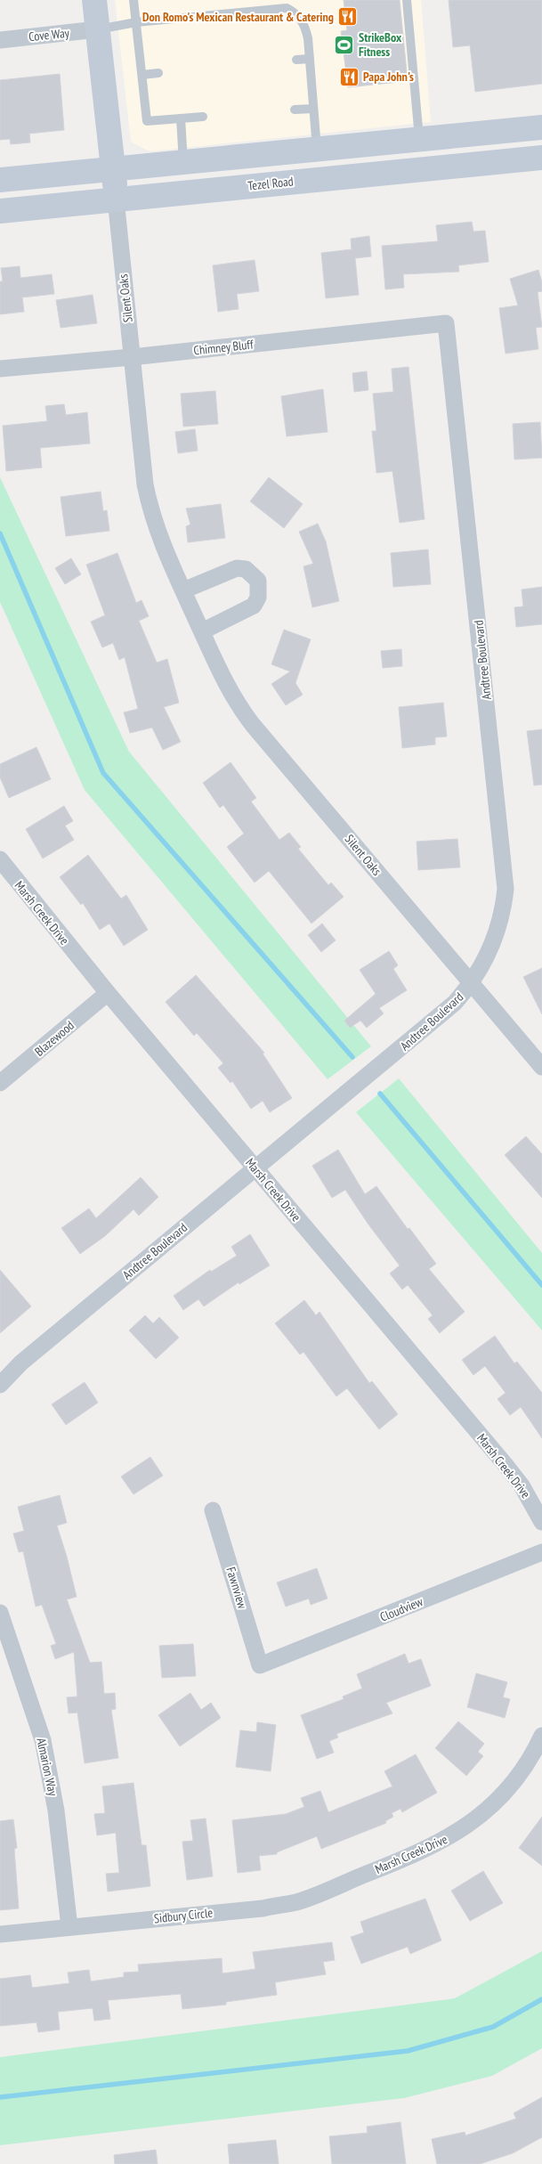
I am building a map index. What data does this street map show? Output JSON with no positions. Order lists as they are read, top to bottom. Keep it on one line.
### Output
{"streets":{"main road":["Tezel Road","Silent Oaks"],"street":["Cove Way","Chimney Bluff","Andtree Boulevard","Marsh Creek Drive","Blazewood","Fawnview","Cloudview","Almarion Way","Sidbury Circle"]},"crossings":[["Cove Way","Silent Oaks"],["Tezel Road","Silent Oaks"],["Silent Oaks","Chimney Bluff"],["Silent Oaks","Andtree Boulevard"],["Chimney Bluff","Andtree Boulevard"],["Andtree Boulevard","Marsh Creek Drive"],["Marsh Creek Drive","Blazewood"],["Marsh Creek Drive","Sidbury Circle"],["Fawnview","Cloudview"],["Almarion Way","Sidbury Circle"]],"places":{"restaurant":["Don Romo's Mexican Restaurant & Catering","Papa John's"],"sports":["StrikeBox Fitness"]}}
